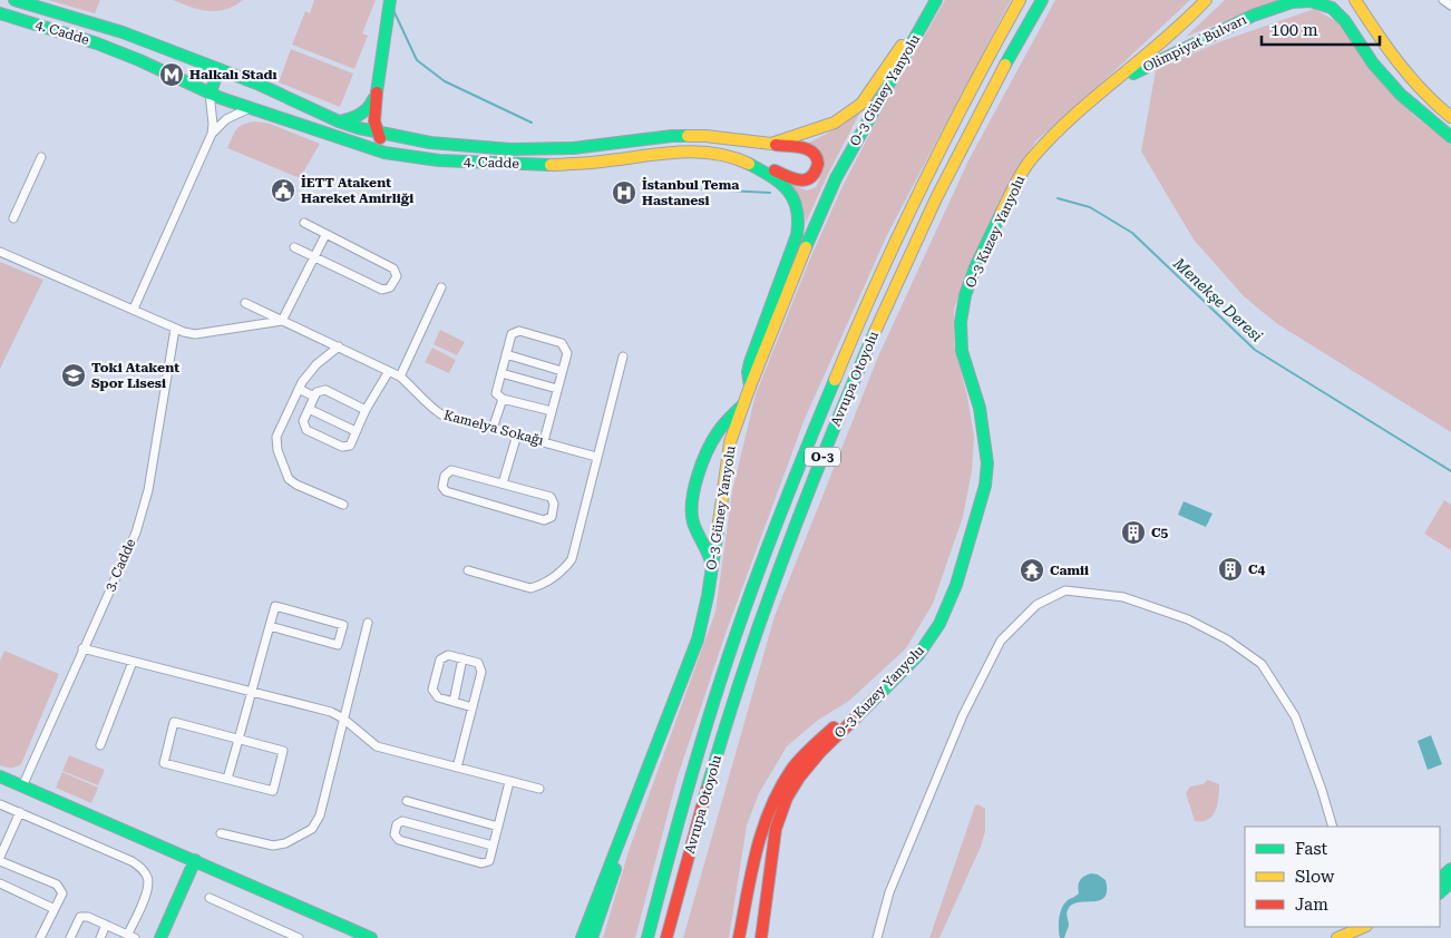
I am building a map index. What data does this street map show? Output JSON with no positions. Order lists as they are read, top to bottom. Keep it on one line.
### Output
{"streets":{"main road":["4. Cadde","Olimpiyat Bulvarı","O-3 Güney Yanyolu","O-3 Kuzey Yanyolu","Avrupa Otoyolu","O-3"],"street":["Kamelya Sokağı","3. Cadde"]},"crossings":[["4. Cadde","O-3 Güney Yanyolu"],["Olimpiyat Bulvarı","O-3 Kuzey Yanyolu"]],"water":["Menekşe Deresi"],"places":{"metro station":["Halkalı Stadı"],"public building":["İETT Atakent Hareket Amirliği"],"hospital":["İstanbul Tema Hastanesi"],"school or university":["Toki Atakent Spor Lisesi"],"building":["C5","C4"],"temple":["Camii"]},"legend":["Fast","Slow","Jam"],"scale_bar":"100 m"}
